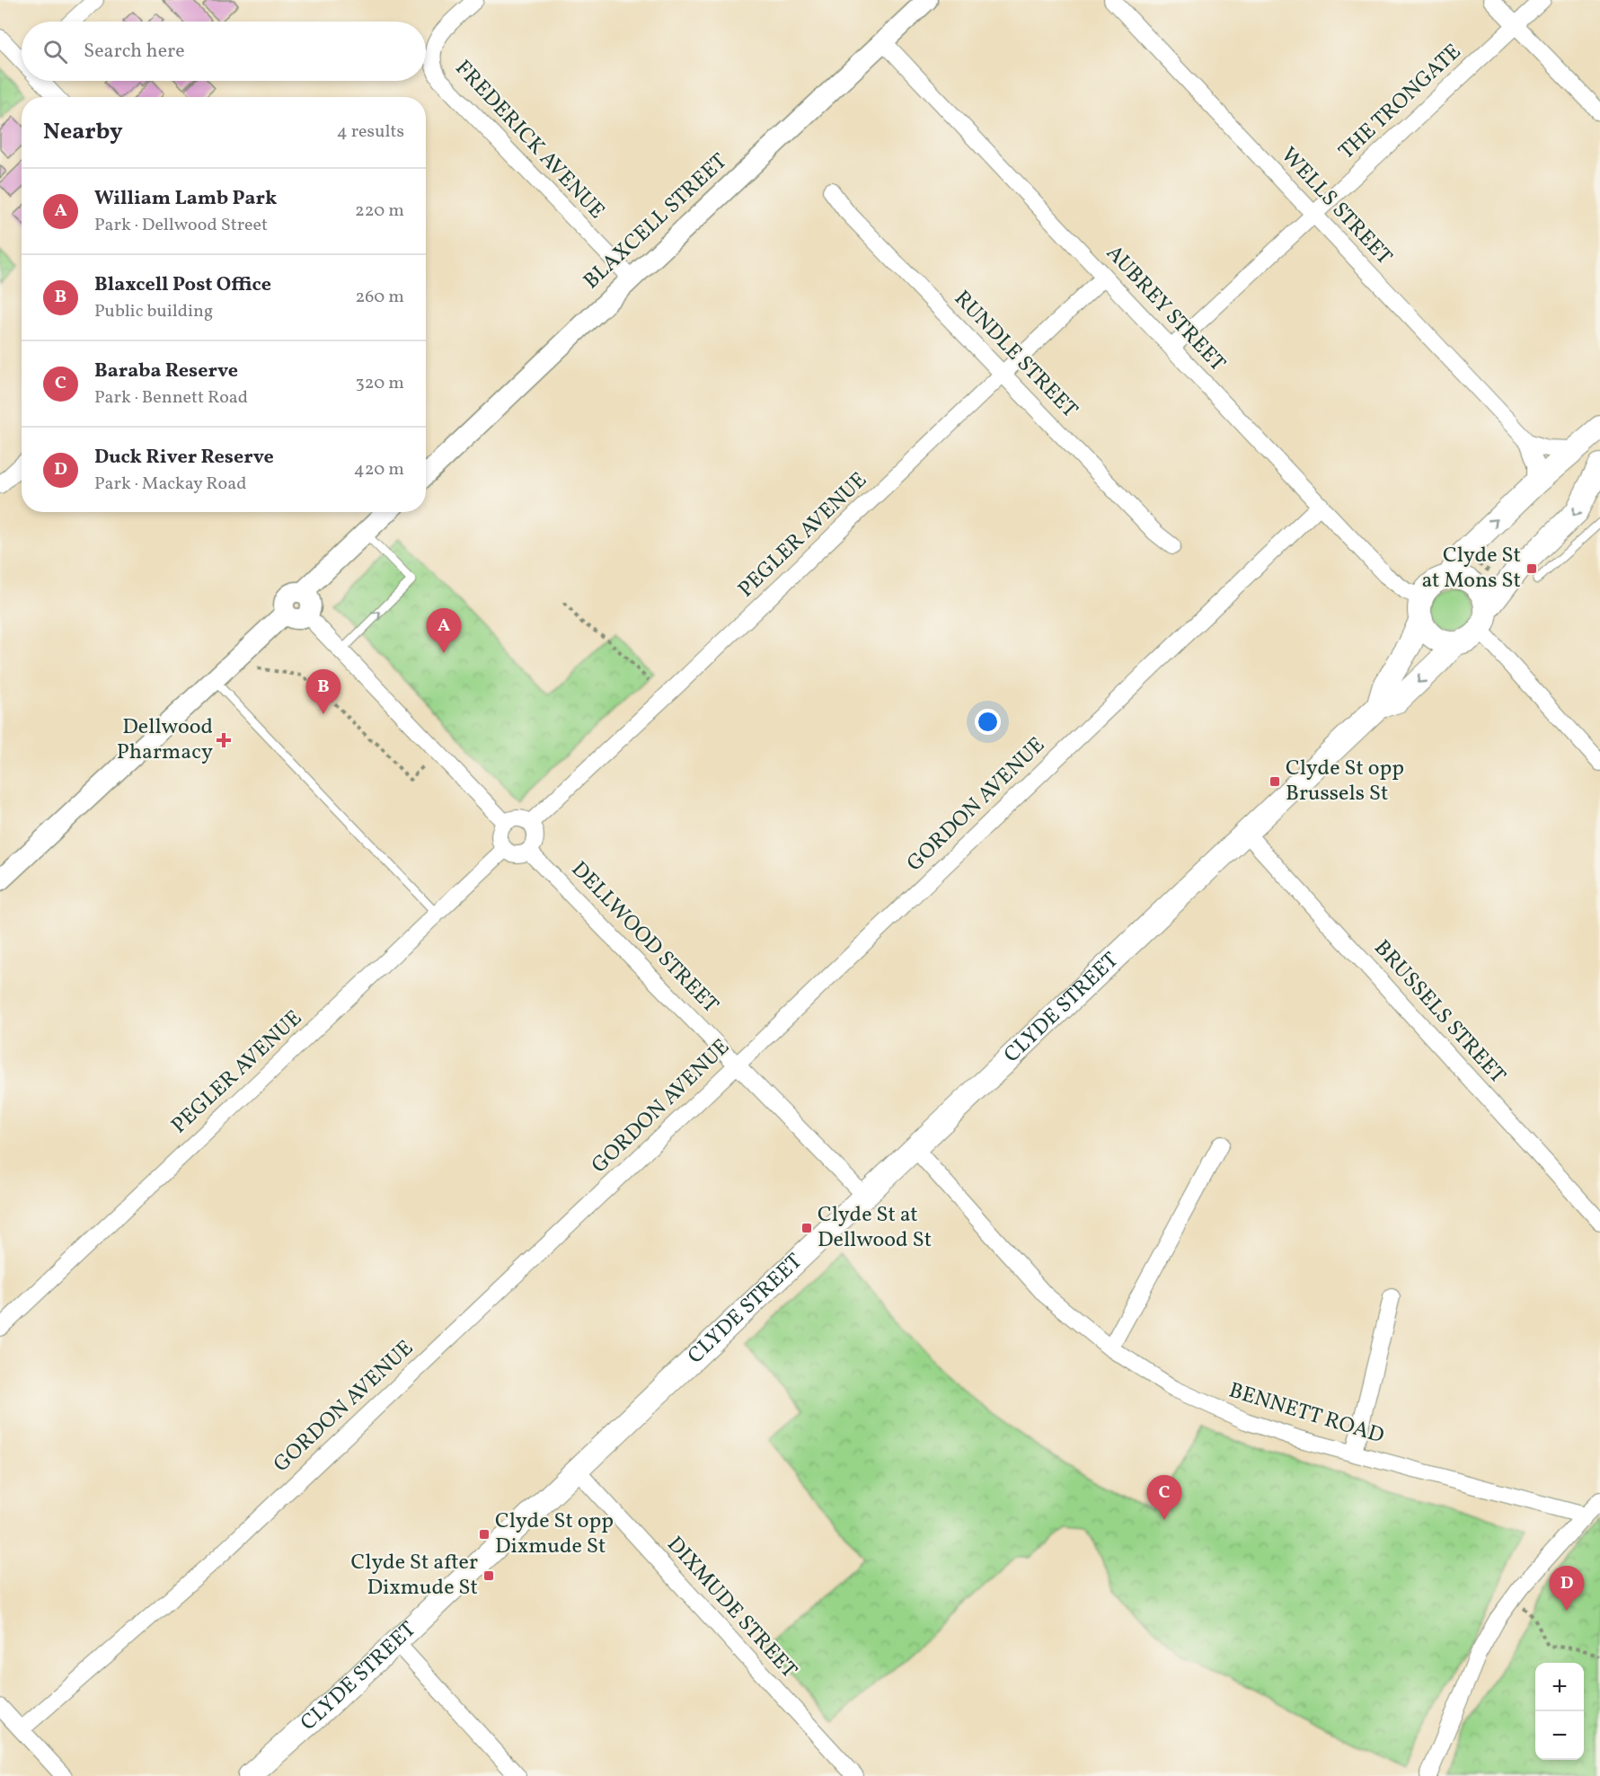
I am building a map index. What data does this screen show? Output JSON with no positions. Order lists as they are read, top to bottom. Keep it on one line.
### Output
{"streets":{"main road":["CLYDE STREET"],"street":["THE TRONGATE","FREDERICK AVENUE","WELLS STREET","BLAXCELL STREET","AUBREY STREET","RUNDLE STREET","PEGLER AVENUE","GORDON AVENUE","DELLWOOD STREET","BRUSSELS STREET","BENNETT ROAD","DIXMUDE STREET"]},"crossings":[["THE TRONGATE","WELLS STREET"],["THE TRONGATE","AUBREY STREET"],["FREDERICK AVENUE","BLAXCELL STREET"],["BLAXCELL STREET","AUBREY STREET"],["AUBREY STREET","PEGLER AVENUE"],["AUBREY STREET","GORDON AVENUE"],["AUBREY STREET","CLYDE STREET"],["RUNDLE STREET","PEGLER AVENUE"],["PEGLER AVENUE","DELLWOOD STREET"],["GORDON AVENUE","DELLWOOD STREET"],["DELLWOOD STREET","CLYDE STREET"],["CLYDE STREET","BRUSSELS STREET"],["CLYDE STREET","BENNETT ROAD"],["CLYDE STREET","DIXMUDE STREET"]],"places":{"transit":["Clyde St at Mons St","Clyde St opp Brussels St","Clyde St at Dellwood St","Clyde St opp Dixmude St","Clyde St after Dixmude St"],"health":["Dellwood Pharmacy"]},"page":{"search":"Search here","heading":["Nearby","4 results"],"list":[{"mark":"A","name":"William Lamb Park","note":"Park · Dellwood Street","value":"220 m"},{"mark":"B","name":"Blaxcell Post Office","note":"Public building","value":"260 m"},{"mark":"C","name":"Baraba Reserve","note":"Park · Bennett Road","value":"320 m"},{"mark":"D","name":"Duck River Reserve","note":"Park · Mackay Road","value":"420 m"}],"pins":["A","B","C","D"],"map_buttons":["+","−"]}}
